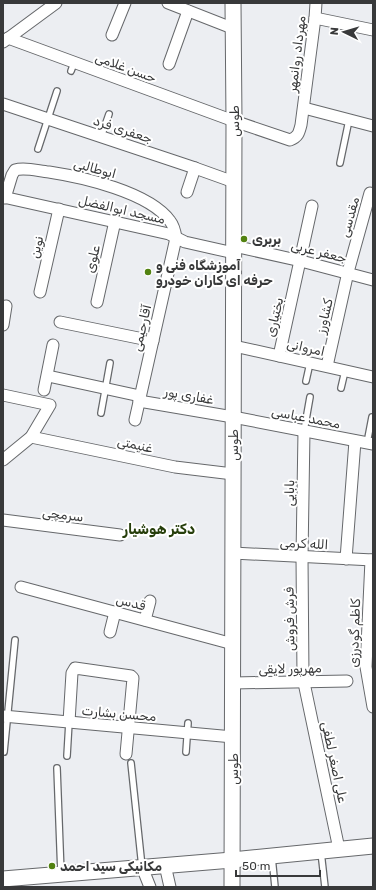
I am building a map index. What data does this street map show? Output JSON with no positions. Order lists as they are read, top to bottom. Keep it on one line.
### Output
{"streets":{"street":["مهرداد روانمهر","حسن غلامی","طوس","جعفری فرد","ابوطالبی","مسجد ابوالفضل","مقدسی","نوین","جعفر عربی","علوی","کشاورز","بختیاری","آقارحیمی","امروانی","غفاری پور","محمد عباسی","غنیمتی","بابایی","سرمچی","الله کرمی","قدس","فرش فروش","کاظم گودرزی","مهرپور لایقی","محسن بشارت","علی‌ اصغر لطفی"]},"crossings":[["مهرداد روانمهر","حسن غلامی"],["مهرداد روانمهر","طوس"],["حسن غلامی","طوس"],["طوس","جعفری فرد"],["طوس","مسجد ابوالفضل"],["طوس","جعفر عربی"],["طوس","امروانی"],["طوس","غفاری پور"],["طوس","محمد عباسی"],["طوس","غنیمتی"],["طوس","الله کرمی"],["طوس","قدس"],["طوس","مهرپور لایقی"],["طوس","محسن بشارت"],["ابوطالبی","مسجد ابوالفضل"],["ابوطالبی","آقارحیمی"],["مسجد ابوالفضل","نوین"],["مسجد ابوالفضل","جعفر عربی"],["مسجد ابوالفضل","علوی"],["مسجد ابوالفضل","آقارحیمی"],["مقدسی","جعفر عربی"],["مقدسی","کشاورز"],["جعفر عربی","کشاورز"],["جعفر عربی","بختیاری"],["کشاورز","امروانی"],["بختیاری","امروانی"],["آقارحیمی","غفاری پور"],["غفاری پور","محمد عباسی"],["محمد عباسی","بابایی"],["بابایی","الله کرمی"],["بابایی","فرش فروش"],["الله کرمی","فرش فروش"],["الله کرمی","کاظم گودرزی"],["فرش فروش","مهرپور لایقی"],["فرش فروش","علی‌ اصغر لطفی"],["مهرپور لایقی","علی‌ اصغر لطفی"]],"districts":["دکتر هوشیار"],"places":["بربری","آموزشگاه فنی و حرفه ای کاران خودرو","مکانیکی سید احمد"],"scale_bar":"50 m","north":"left"}
